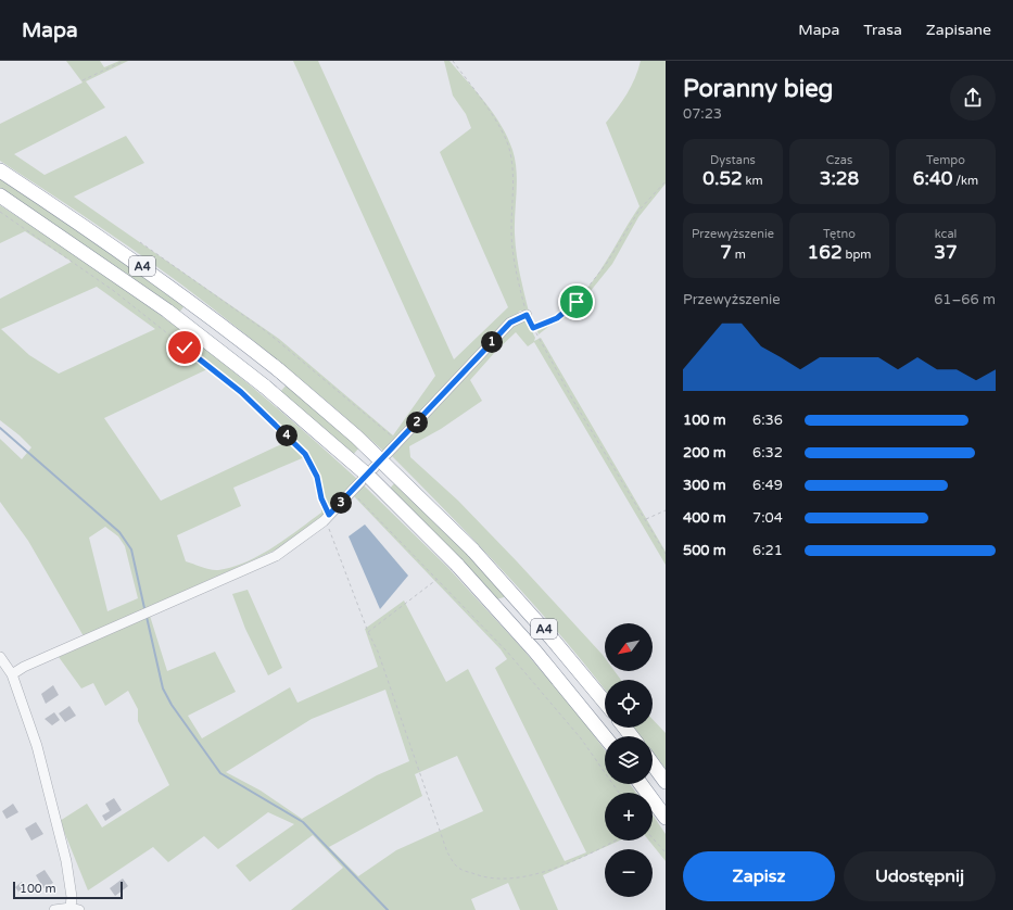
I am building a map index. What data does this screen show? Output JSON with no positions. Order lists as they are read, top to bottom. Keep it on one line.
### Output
{"streets":{"highway":["A4"]},"scale_bar":"100 m","north":"bottom left","page":{"header":"Mapa","nav":["Mapa","Trasa","Zapisane"],"heading":["Poranny bieg","07:23"],"stats":[["Dystans","0.52 km"],["Czas","3:28"],["Tempo","6:40 /km"],["Przewyższenie","7 m"],["Tętno","162 bpm"],["kcal","37"]],"chart":["Przewyższenie","61–66 m"],"pins":["1","2","4","3"],"list":[{"name":"100 m","note":"6:36"},{"name":"200 m","note":"6:32"},{"name":"300 m","note":"6:49"},{"name":"400 m","note":"7:04"},{"name":"500 m","note":"6:21"}],"map_buttons":["+","−"],"buttons":["Zapisz","Udostępnij"],"scale":"100 m"}}
